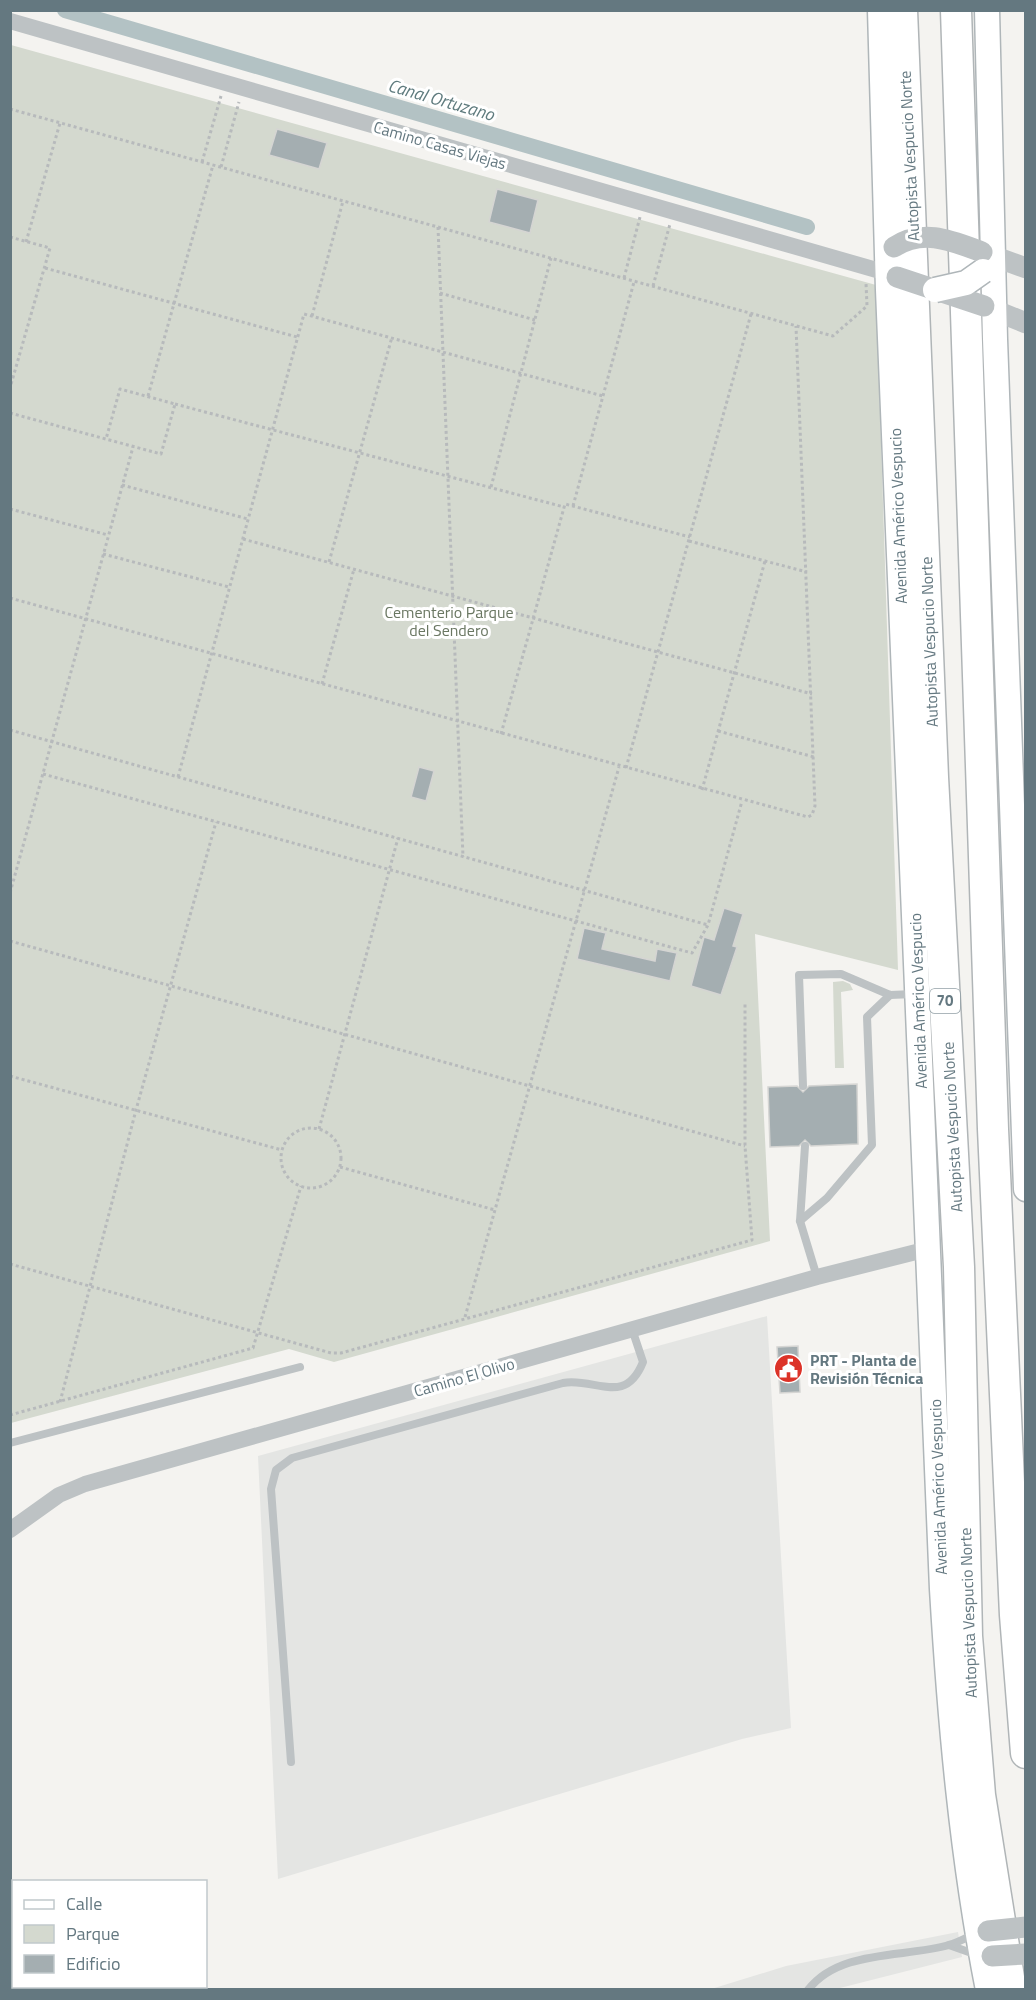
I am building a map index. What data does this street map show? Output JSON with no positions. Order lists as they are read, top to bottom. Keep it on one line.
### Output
{"streets":{"highway":["Autopista Vespucio Norte","70"],"main road":["Avenida Américo Vespucio"],"street":["Camino Casas Viejas","Camino El Olivo"]},"crossings":[["Camino Casas Viejas","Avenida Américo Vespucio"],["Avenida Américo Vespucio","Camino El Olivo"]],"water":["Canal Ortuzano"],"parks":["Cementerio Parque del Sendero"],"places":{"public building":["PRT - Planta de Revisión Técnica"]},"legend":["Calle","Parque","Edificio"]}
